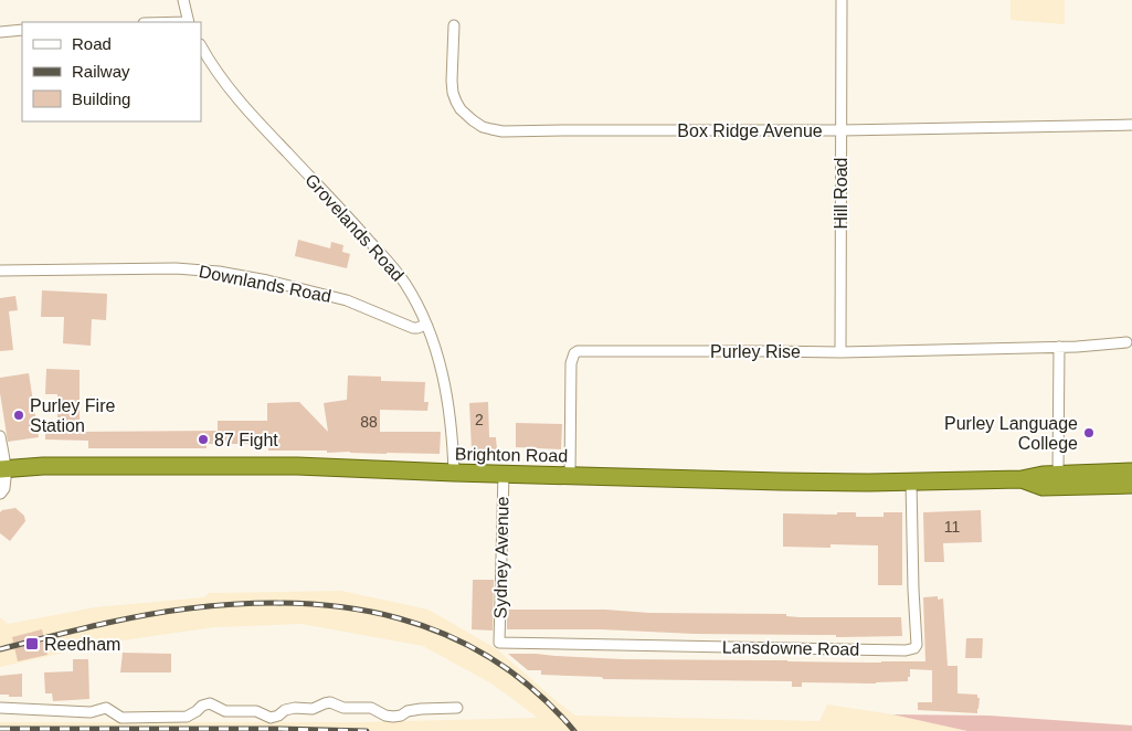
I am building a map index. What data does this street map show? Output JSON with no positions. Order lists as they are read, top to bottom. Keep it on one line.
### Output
{"streets":{"highway":["Brighton Road"],"street":["Box Ridge Avenue","Hill Road","Grovelands Road","Downlands Road","Purley Rise","Sydney Avenue","Lansdowne Road"]},"crossings":[["Box Ridge Avenue","Hill Road"],["Hill Road","Purley Rise"],["Grovelands Road","Downlands Road"],["Grovelands Road","Brighton Road"],["Purley Rise","Brighton Road"],["Brighton Road","Sydney Avenue"],["Brighton Road","Lansdowne Road"],["Sydney Avenue","Lansdowne Road"]],"places":{"other":["Purley Fire Station","Purley Language College","87 Fight"],"transit":["Reedham"]},"house_numbers":["2","88","11"],"legend":["Road","Railway","Building"]}
